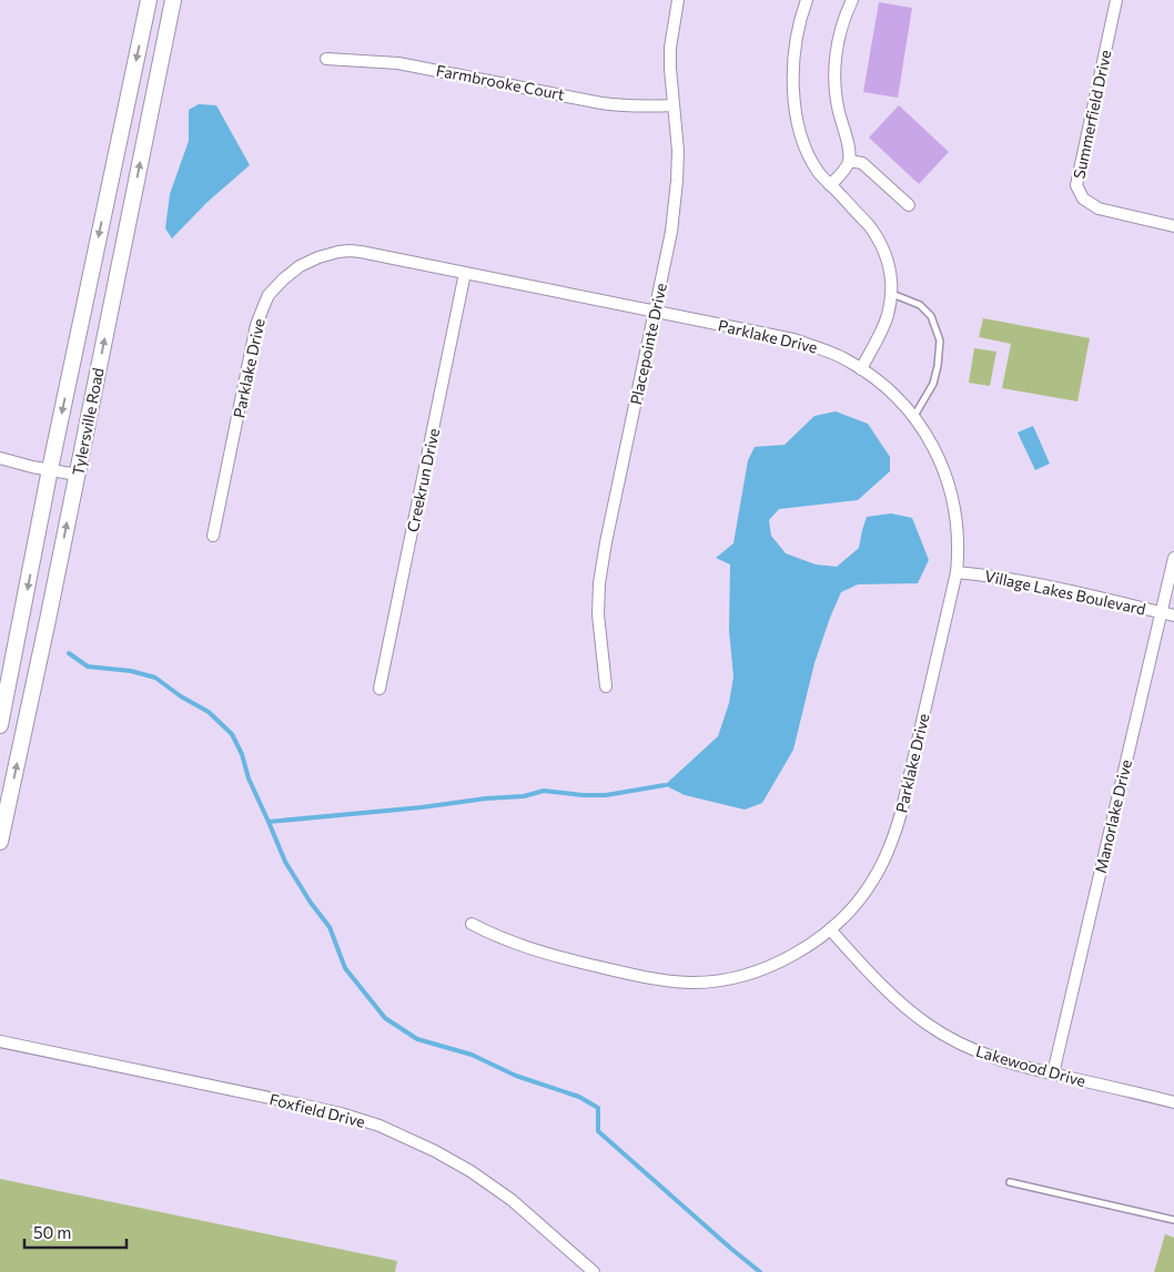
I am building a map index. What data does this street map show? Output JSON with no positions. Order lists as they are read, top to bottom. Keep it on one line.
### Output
{"streets":{"main road":["Tylersville Road"],"street":["Farmbrooke Court","Summerfield Drive","Parklake Drive","Placepointe Drive","Creekrun Drive","Village Lakes Boulevard","Manorlake Drive","Lakewood Drive","Foxfield Drive"]},"crossings":[["Farmbrooke Court","Placepointe Drive"],["Parklake Drive","Placepointe Drive"],["Parklake Drive","Creekrun Drive"],["Parklake Drive","Village Lakes Boulevard"],["Parklake Drive","Lakewood Drive"],["Village Lakes Boulevard","Manorlake Drive"],["Manorlake Drive","Lakewood Drive"]],"scale_bar":"50 m"}
